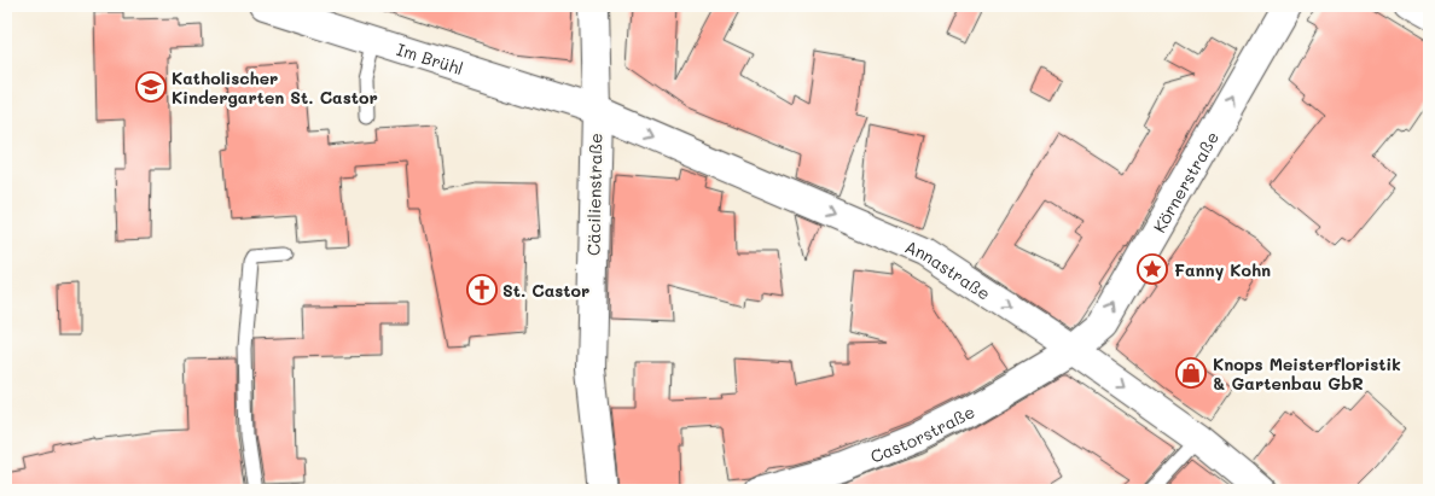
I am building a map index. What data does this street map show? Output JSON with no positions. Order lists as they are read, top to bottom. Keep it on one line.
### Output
{"streets":{"street":["Im Brühl","Körnerstraße","Cäcilienstraße","Annastraße","Castorstraße"]},"crossings":[["Im Brühl","Cäcilienstraße"],["Im Brühl","Annastraße"],["Körnerstraße","Annastraße"],["Körnerstraße","Castorstraße"],["Cäcilienstraße","Annastraße"],["Annastraße","Castorstraße"]],"one_way":["Körnerstraße","Annastraße"],"places":{"school or university":["Katholischer Kindergarten St. Castor"],"place":["Fanny Kohn"],"church":["St. Castor"],"shop":["Knops Meisterfloristik & Gartenbau GbR"]}}
